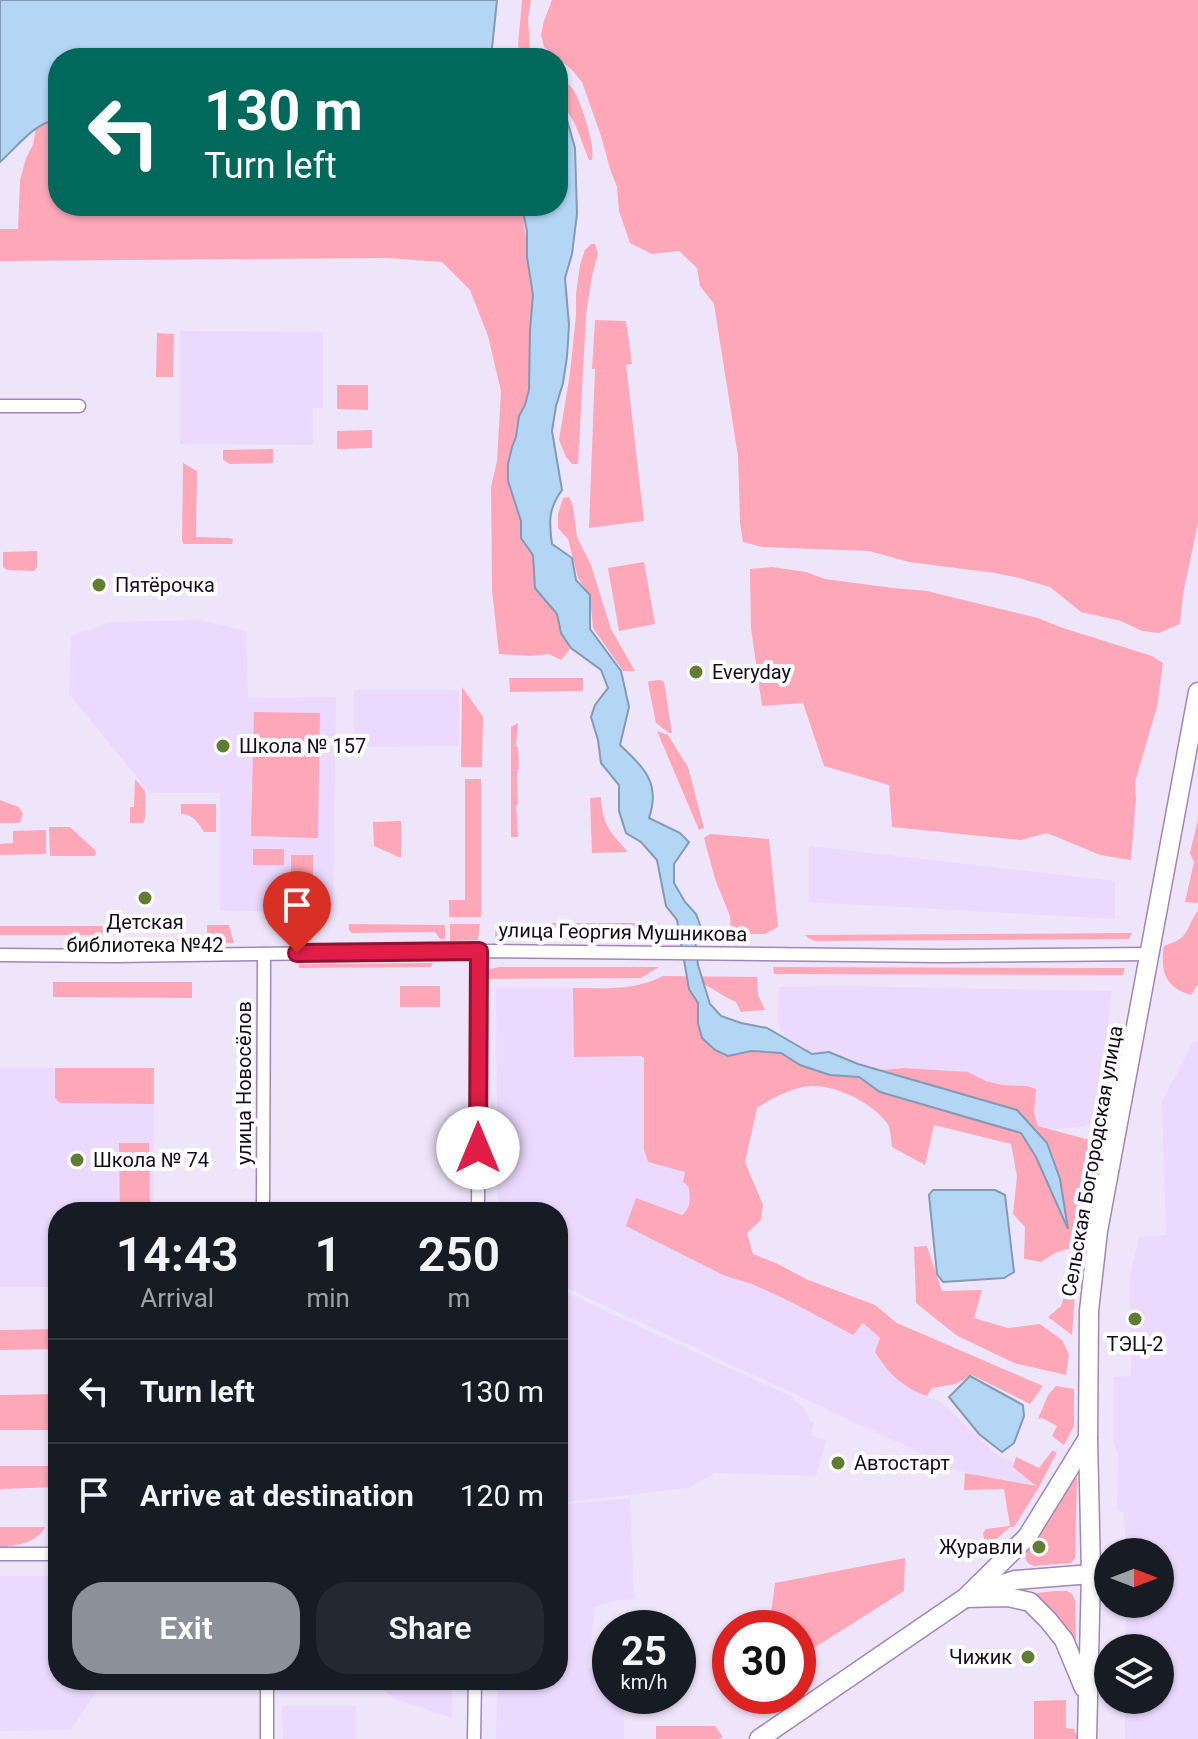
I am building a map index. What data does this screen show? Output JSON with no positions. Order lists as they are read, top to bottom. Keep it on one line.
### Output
{"streets":{"main road":["Сельская Богородская улица"],"street":["улица Георгия Мушникова","улица Новосёлов"]},"crossings":[["улица Георгия Мушникова","улица Новосёлов"],["улица Георгия Мушникова","Сельская Богородская улица"]],"places":["Пятёрочка","Everyday","Школа № 157","Детская библиотека №42","Школа № 74","ТЭЦ-2","Автостарт","Журавли","Чижик"],"north":"right","page":{"turn":["130 m","Turn left"],"eta":["14:43","Arrival","1","min","250","m"],"list":[{"name":"Turn left","value":"130 m"},{"name":"Arrive at destination","value":"120 m"}],"buttons":["Exit","Share"],"speed":"25 km/h","limit":"30"}}
